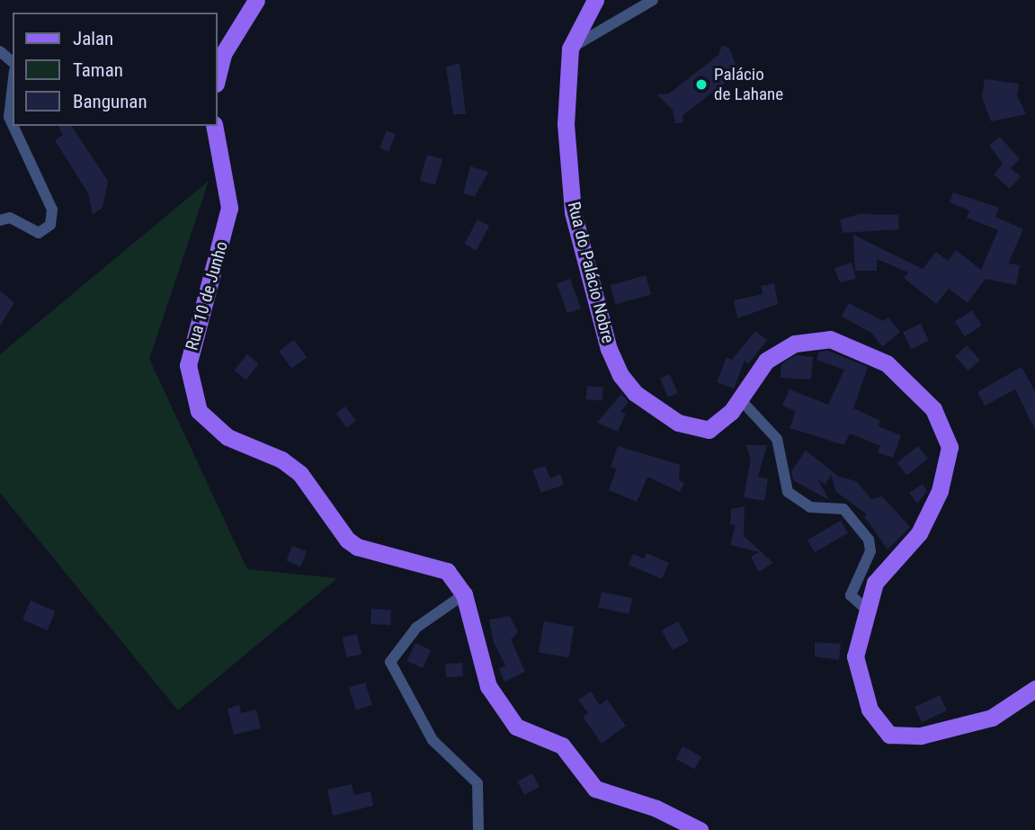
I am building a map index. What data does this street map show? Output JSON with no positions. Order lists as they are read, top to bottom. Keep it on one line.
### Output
{"streets":{"main road":["Rua do Palácio Nobre","Rua 10 de Junho"]},"places":["Palácio de Lahane"],"legend":["Jalan","Taman","Bangunan"]}
